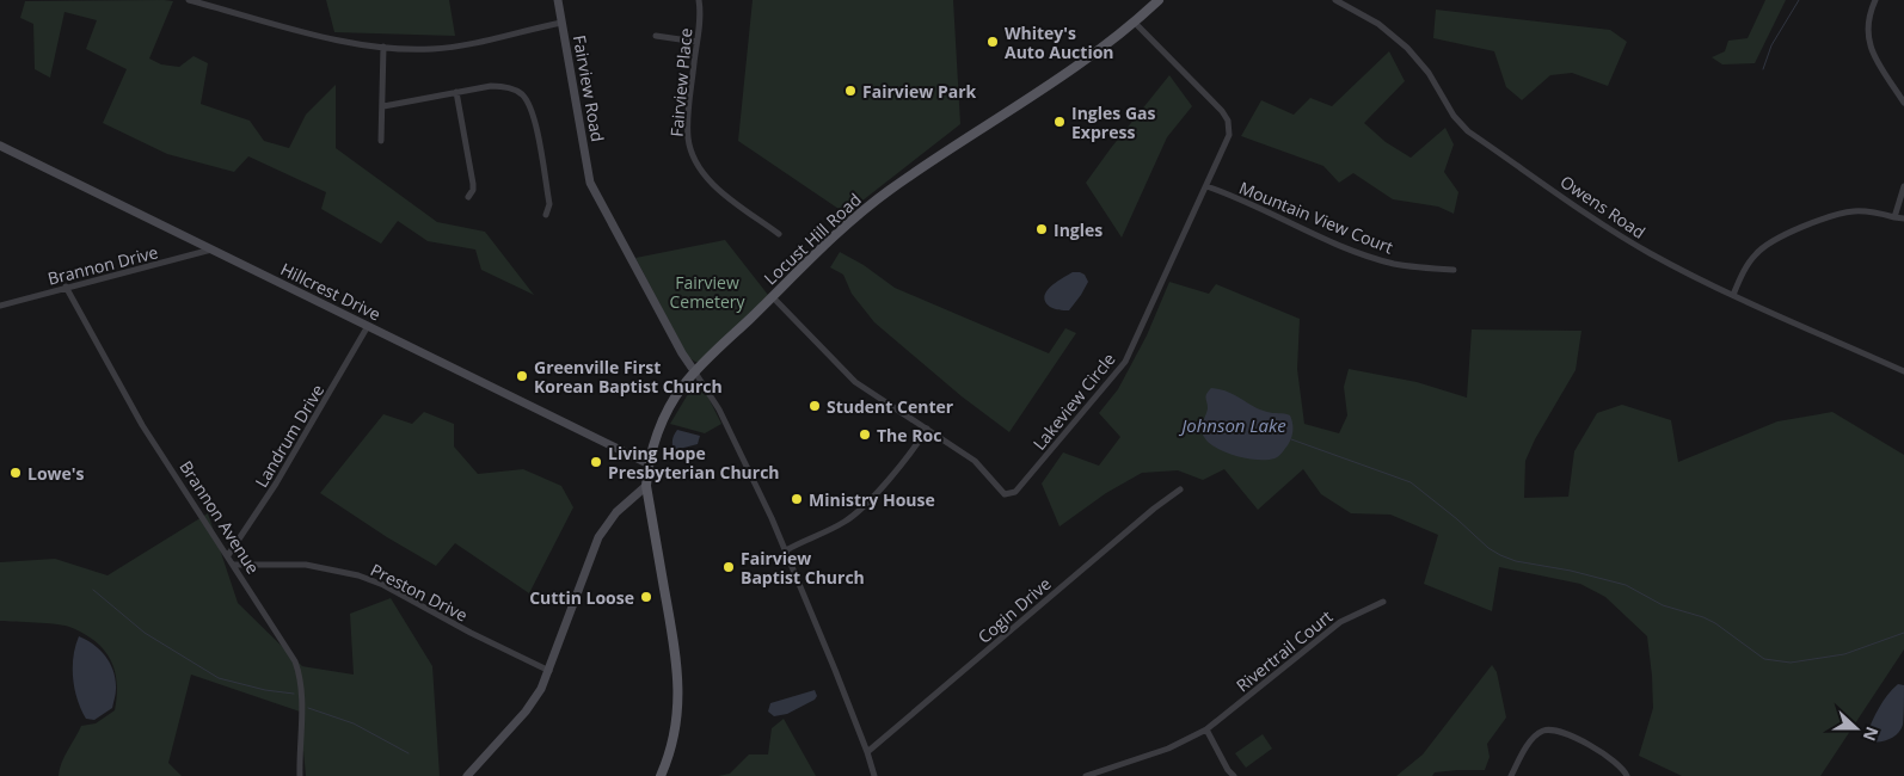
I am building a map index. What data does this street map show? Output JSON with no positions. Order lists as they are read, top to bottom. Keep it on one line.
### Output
{"streets":{"main road":["Locust Hill Road"],"street":["Fairview Place","Fairview Road","Owens Road","Mountain View Court","Brannon Drive","Hillcrest Drive","Lakeview Circle","Landrum Drive","Brannon Avenue","Preston Drive","Cogin Drive","Rivertrail Court"]},"crossings":[["Fairview Road","Locust Hill Road"],["Mountain View Court","Lakeview Circle"],["Locust Hill Road","Hillcrest Drive"],["Locust Hill Road","Lakeview Circle"],["Brannon Drive","Hillcrest Drive"],["Brannon Drive","Brannon Avenue"],["Hillcrest Drive","Landrum Drive"],["Landrum Drive","Brannon Avenue"],["Brannon Avenue","Preston Drive"]],"water":["Johnson Lake"],"parks":["Fairview Cemetery"],"places":["Whitey's Auto Auction","Fairview Park","Ingles Gas Express","Ingles","Greenville First Korean Baptist Church","Student Center","The Roc","Living Hope Presbyterian Church","Lowe's","Ministry House","Fairview Baptist Church","Cuttin Loose"],"north":"right"}
